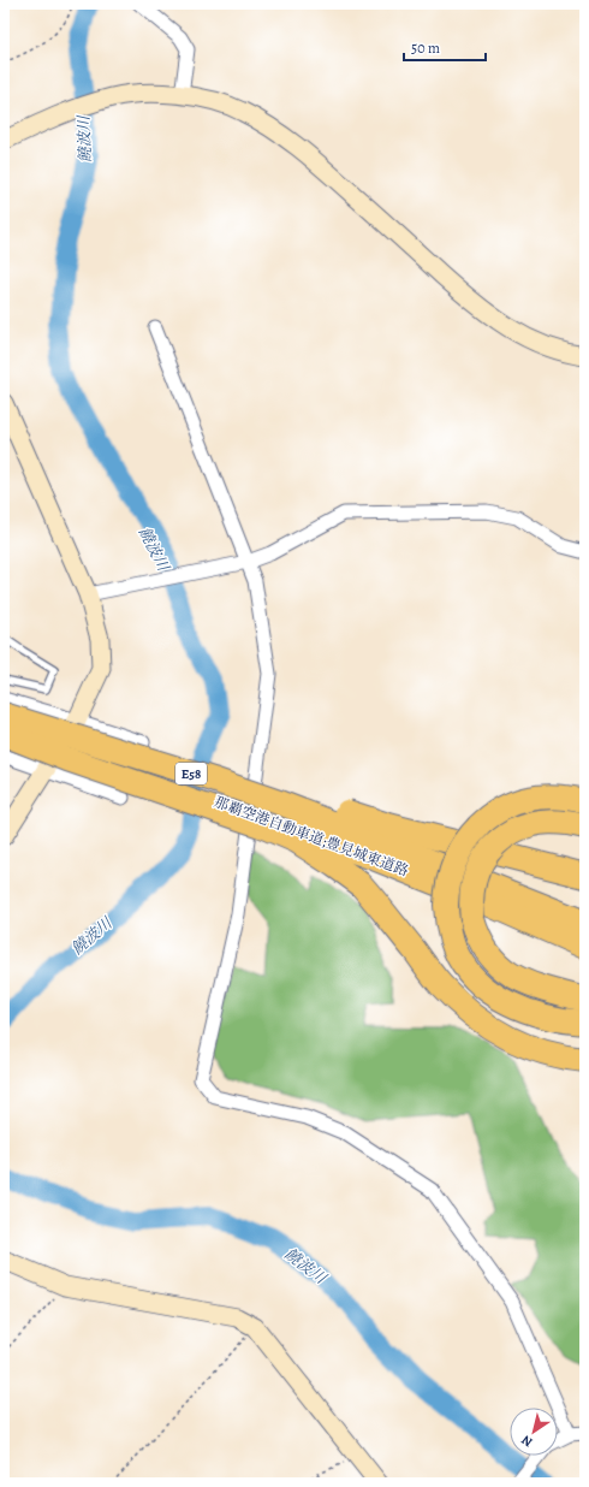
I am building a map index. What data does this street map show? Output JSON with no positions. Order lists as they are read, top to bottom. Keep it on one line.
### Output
{"streets":{"highway":["E58","那覇空港自動車道;豊見城東道路"]},"water":["饒波川"],"scale_bar":"50 m","north":"bottom left"}
